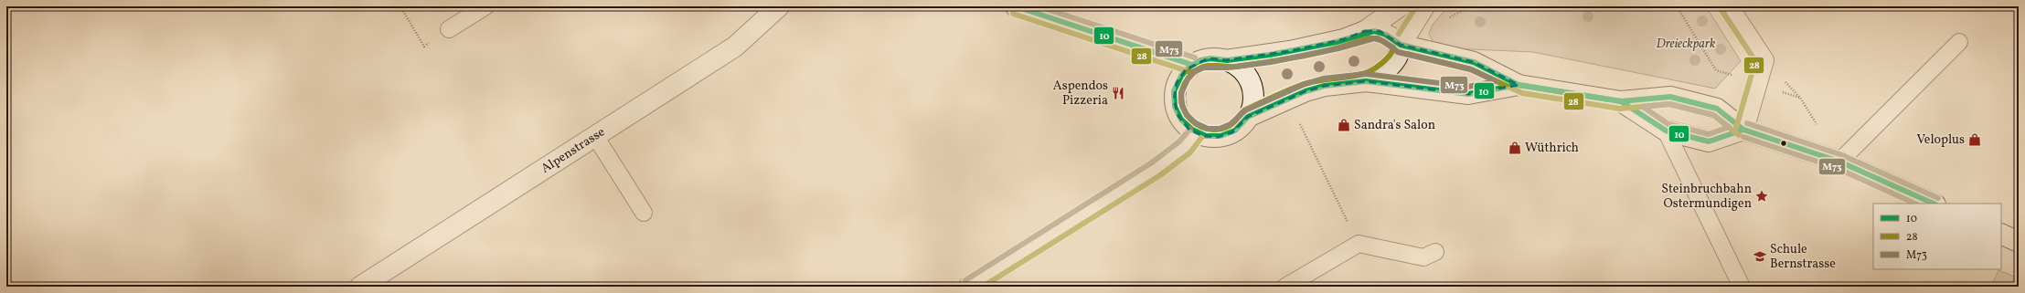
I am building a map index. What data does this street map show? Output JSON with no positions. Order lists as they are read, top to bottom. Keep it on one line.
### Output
{"streets":{"main road":["Alpenstrasse"]},"parks":["Dreieckpark"],"places":{"restaurant":["Aspendos Pizzeria"],"shop":["Sandra's Salon","Veloplus","Wüthrich"],"place":["Steinbruchbahn Ostermundigen"],"school or university":["Schule Bernstrasse"]},"lines":["transit line 10","transit line 28","transit line M73"],"legend":["10","28","M73"]}
